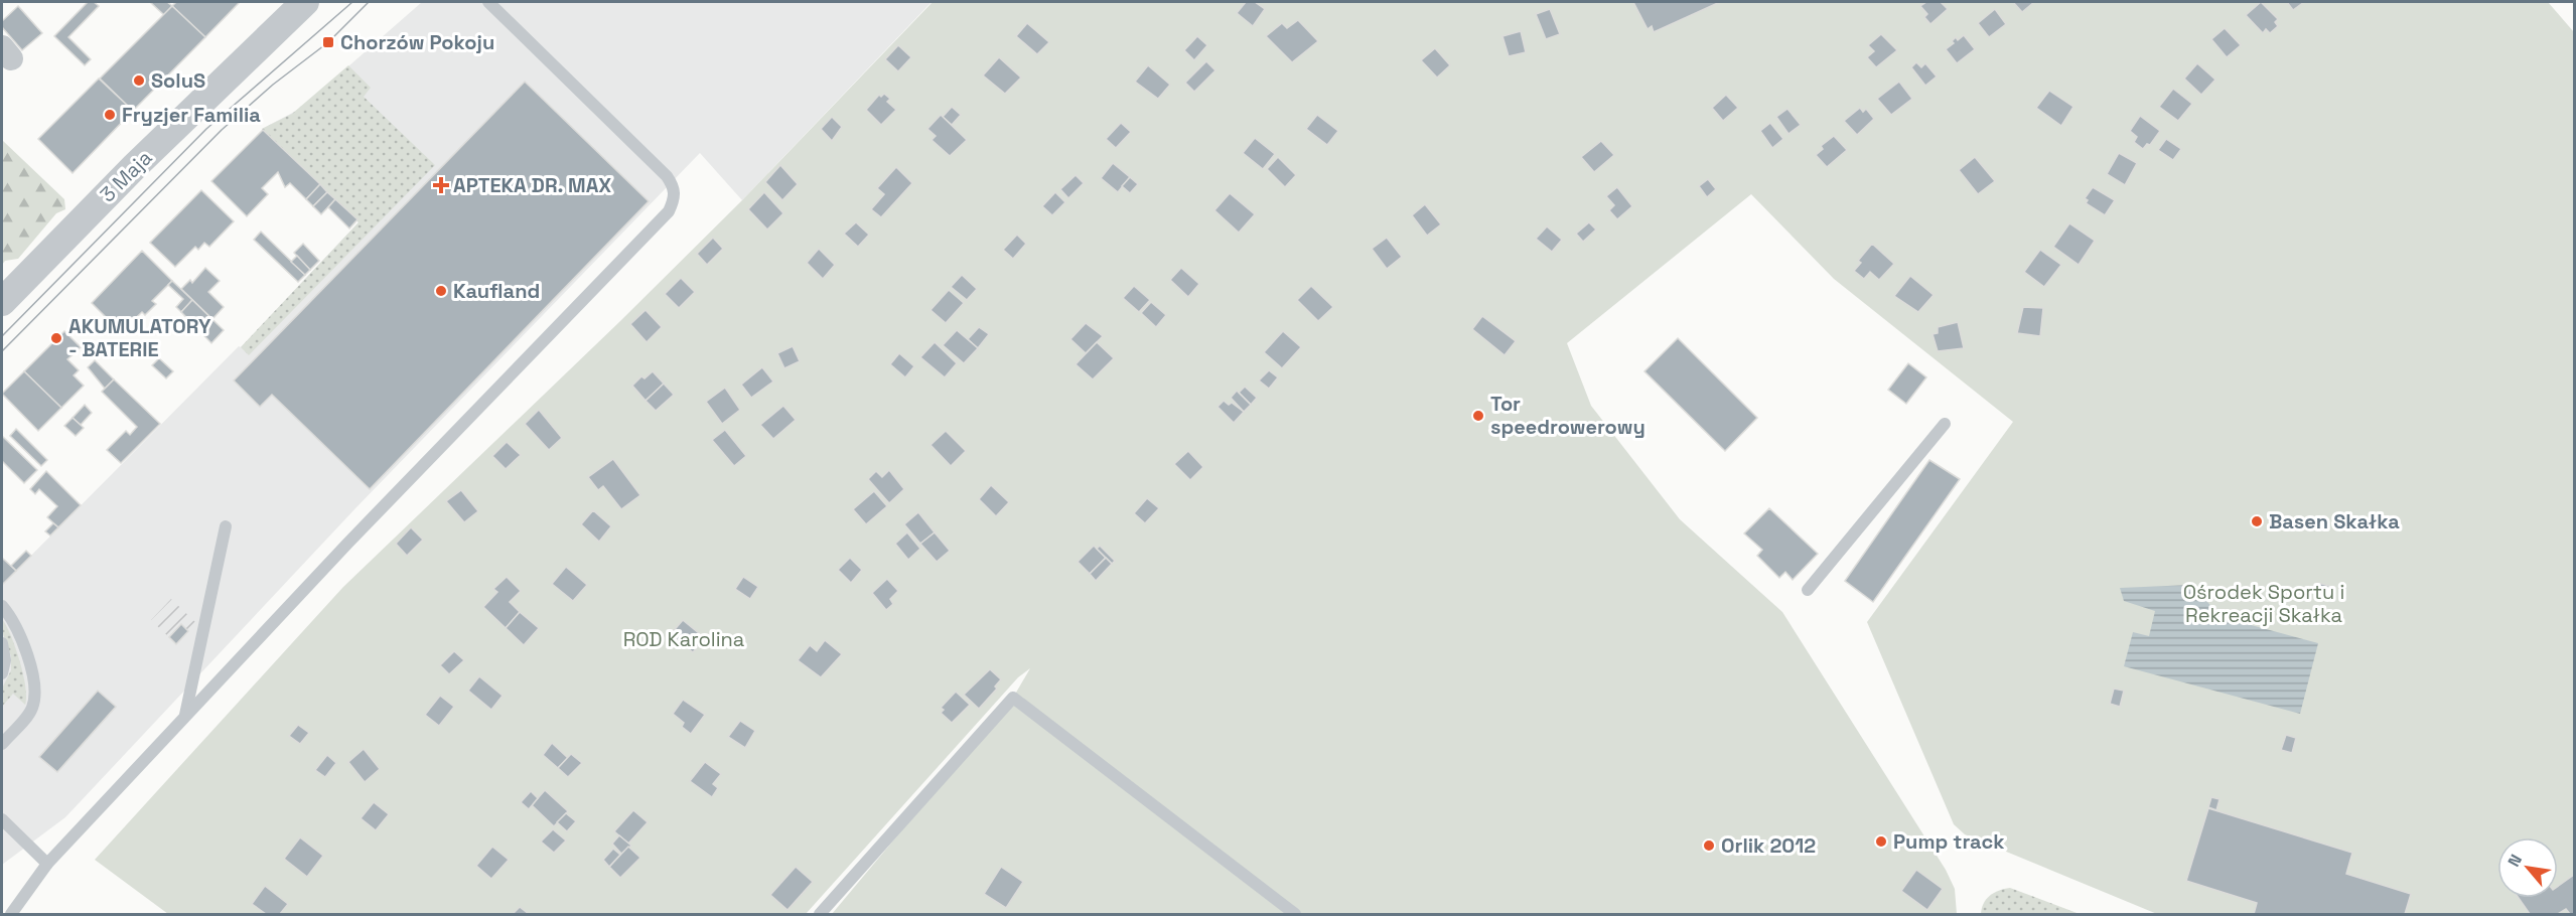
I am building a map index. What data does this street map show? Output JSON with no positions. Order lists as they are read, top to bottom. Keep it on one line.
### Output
{"streets":{"street":["3 Maja"]},"parks":["Ośrodek Sportu i Rekreacji Skałka","ROD Karolina"],"places":{"transit":["Chorzów Pokoju"],"other":["SoluS","Fryzjer Familia","Kaufland","AKUMULATORY - BATERIE","Tor speedrowerowy","Basen Skałka","Pump track","Orlik 2012"],"health":["APTEKA DR. MAX"]},"north":"top left"}
